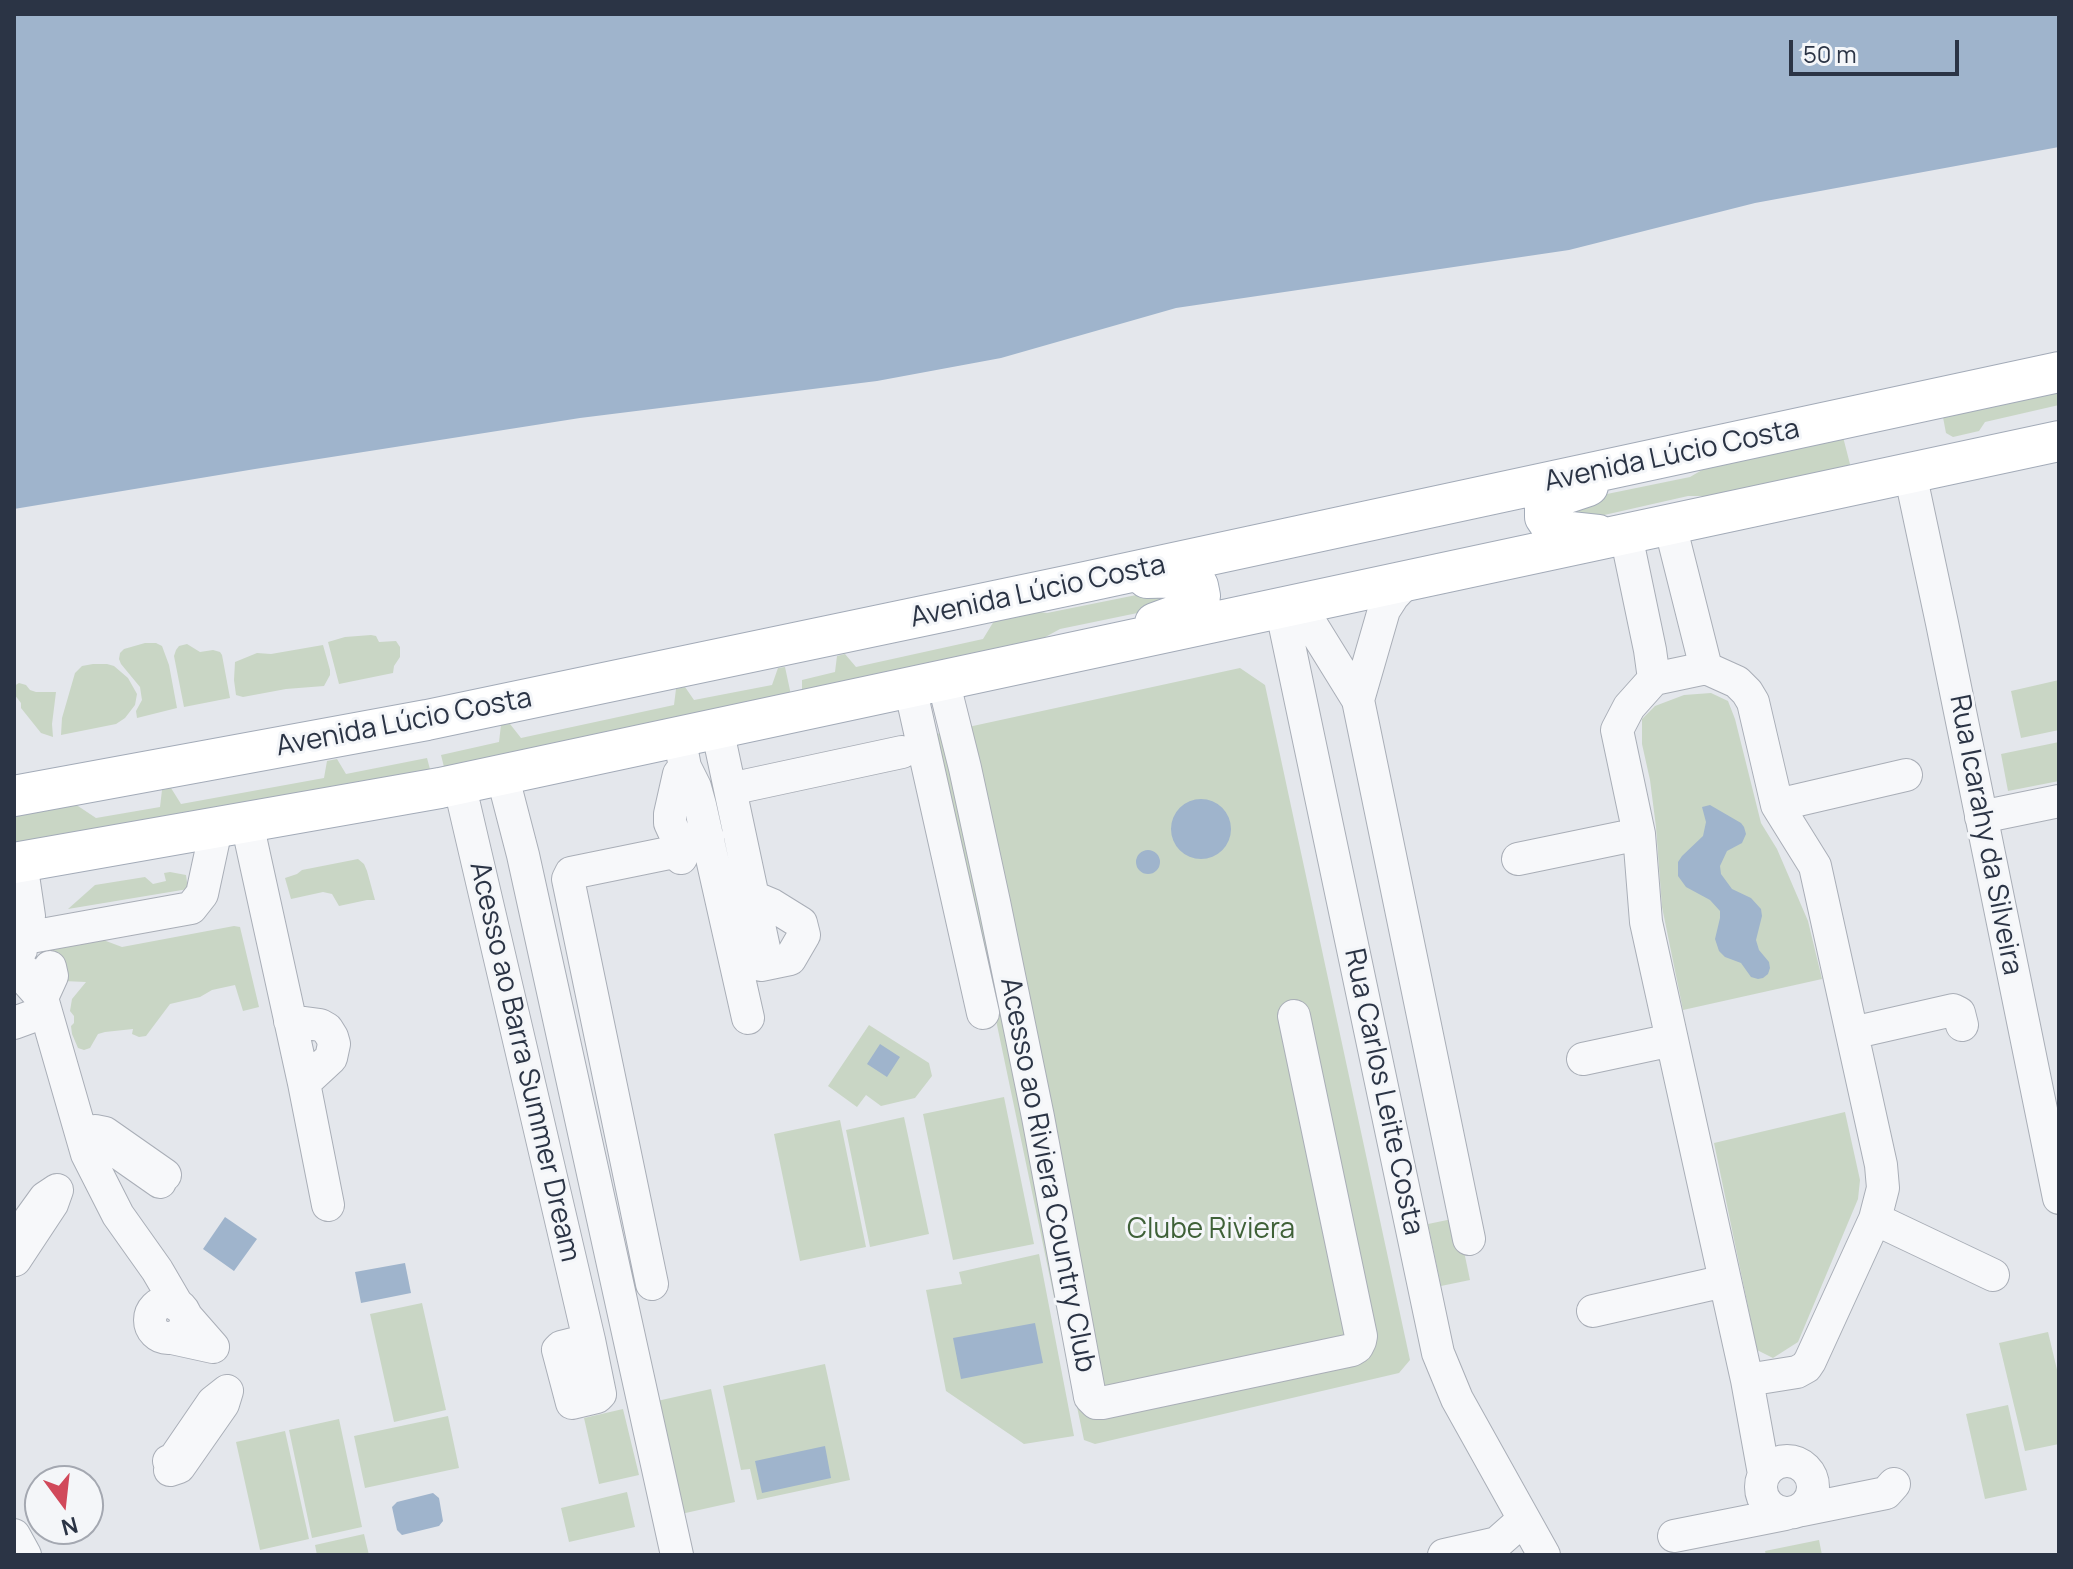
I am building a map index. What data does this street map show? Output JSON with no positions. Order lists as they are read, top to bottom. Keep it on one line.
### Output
{"streets":{"main road":["Avenida Lúcio Costa"],"street":["Rua Icarahy da Silveira","Acesso ao Barra Summer Dream","Rua Carlos Leite Costa","Acesso ao Riviera Country Club"]},"parks":["Clube Riviera"],"scale_bar":"50 m","north":"bottom"}
